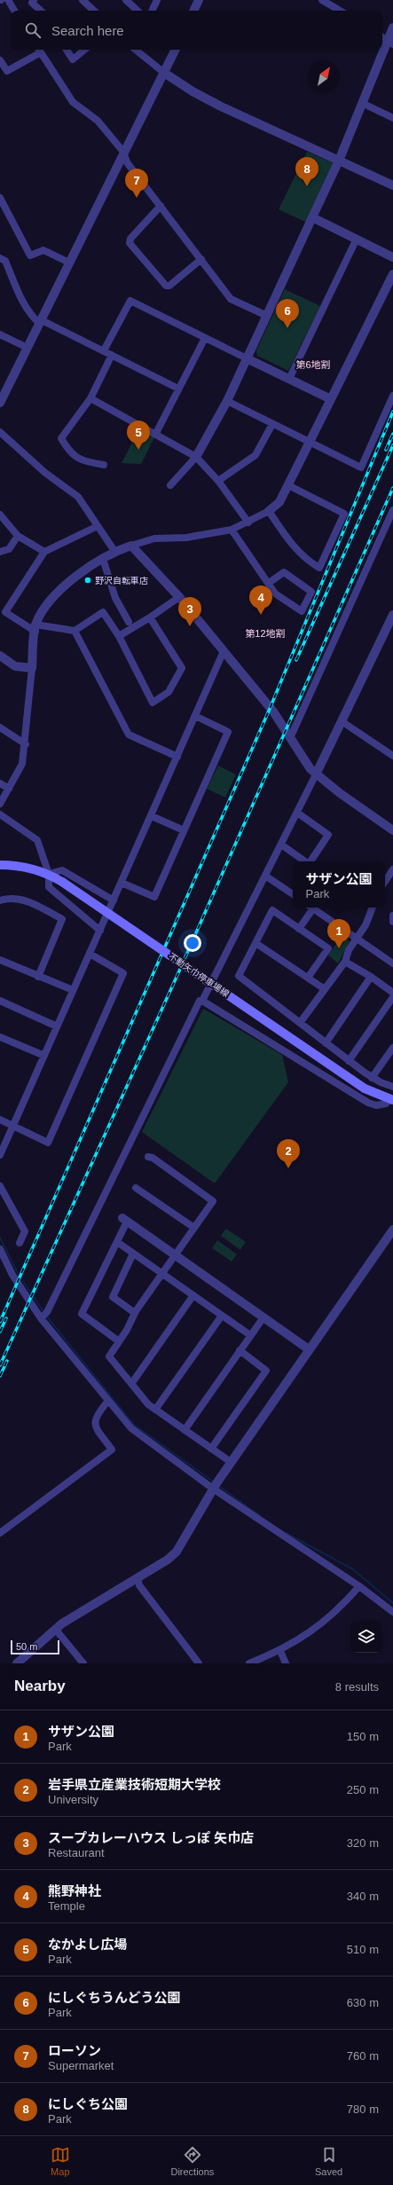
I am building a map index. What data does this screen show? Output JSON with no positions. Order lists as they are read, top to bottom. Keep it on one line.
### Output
{"streets":{"main road":["不動矢巾停車場線"]},"districts":["第6地割","第12地割"],"places":["野沢自転車店"],"scale_bar":"50 m","north":"top right","page":{"search":"Search here","pins":["8","7","6","5","4","3","1","2"],"popup":["サザン公園","Park"],"scale":"50 m","heading":["Nearby","8 results"],"list":[{"mark":"1","name":"サザン公園","note":"Park","value":"150 m"},{"mark":"2","name":"岩手県立産業技術短期大学校","note":"University","value":"250 m"},{"mark":"3","name":"スープカレーハウス しっぽ 矢巾店","note":"Restaurant","value":"320 m"},{"mark":"4","name":"熊野神社","note":"Temple","value":"340 m"},{"mark":"5","name":"なかよし広場","note":"Park","value":"510 m"},{"mark":"6","name":"にしぐちうんどう公園","note":"Park","value":"630 m"},{"mark":"7","name":"ローソン","note":"Supermarket","value":"760 m"},{"mark":"8","name":"にしぐち公園","note":"Park","value":"780 m"}],"nav":["Map","Directions","Saved"]}}
